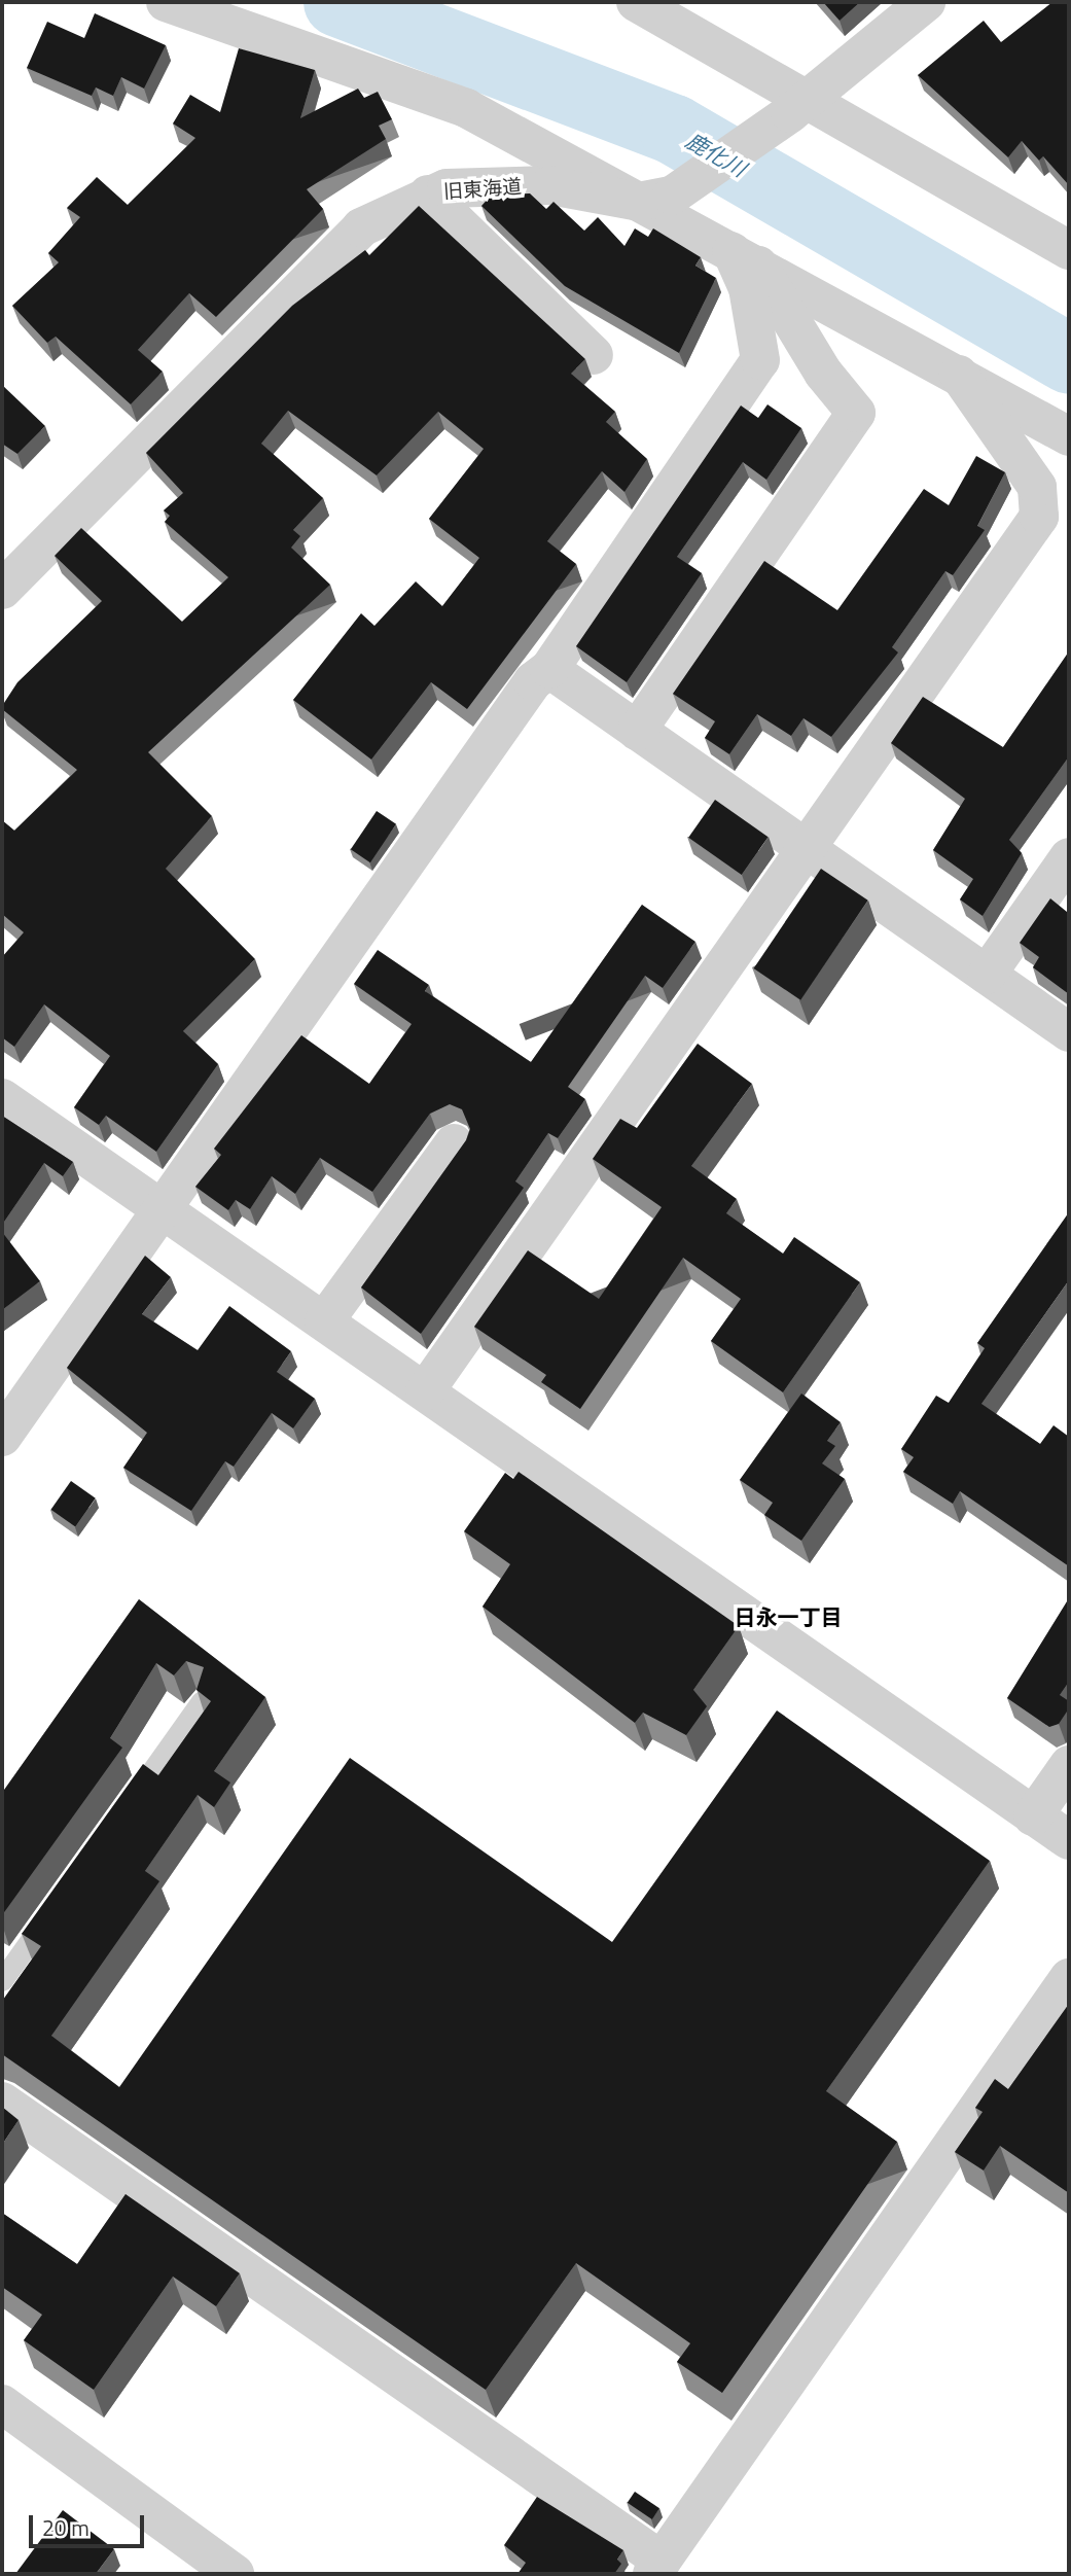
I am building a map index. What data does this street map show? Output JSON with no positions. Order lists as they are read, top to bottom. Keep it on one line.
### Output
{"streets":{"street":["旧東海道"]},"districts":["日永一丁目"],"water":["鹿化川"],"scale_bar":"20 m"}
